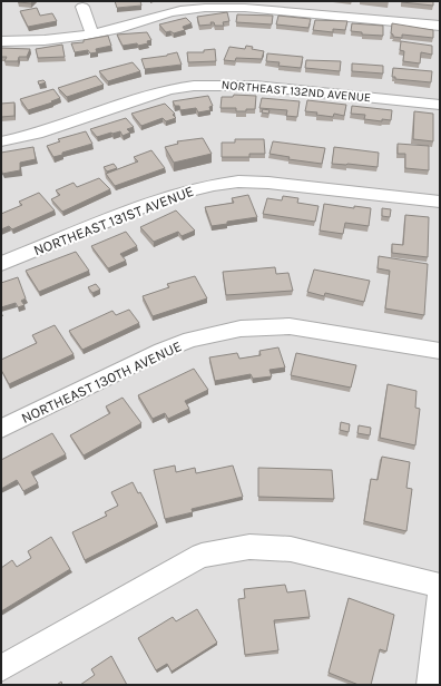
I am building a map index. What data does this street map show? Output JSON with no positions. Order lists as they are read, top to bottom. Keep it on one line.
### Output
{"streets":{"street":["NORTHEAST 132ND AVENUE","NORTHEAST 131ST AVENUE","NORTHEAST 130TH AVENUE"]}}
